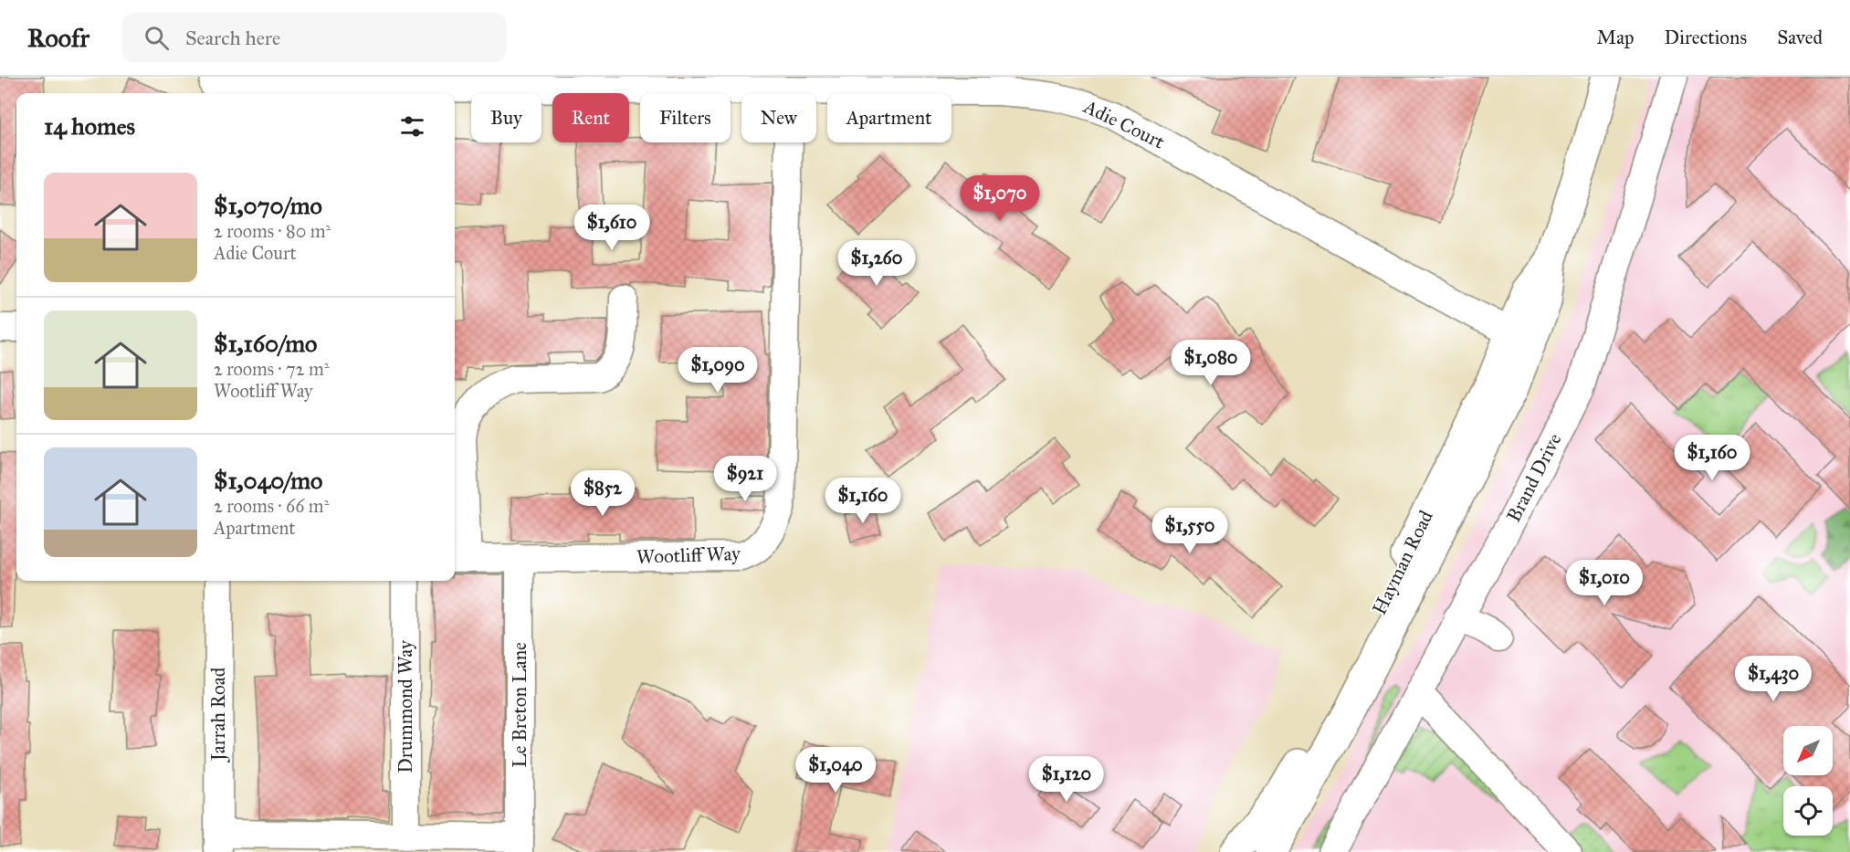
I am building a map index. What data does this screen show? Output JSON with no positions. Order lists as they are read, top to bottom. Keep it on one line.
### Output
{"streets":{"main road":["Hayman Road"],"street":["Adie Court","Brand Drive","Wootliff Way","Le Breton Lane","Drummond Way","Jarrah Road"]},"crossings":[["Adie Court","Wootliff Way"],["Adie Court","Hayman Road"],["Wootliff Way","Le Breton Lane"]],"north":"bottom left","page":{"header":"Roofr","search":"Search here","nav":["Map","Directions","Saved"],"chip":["Buy","Rent","Filters","New","Apartment"],"heading":"14 homes","list":[{"name":"$1,070/mo","note":"2 rooms · 80 m² · Adie Court"},{"name":"$1,160/mo","note":"2 rooms · 72 m² · Wootliff Way"},{"name":"$1,040/mo","note":"2 rooms · 66 m² · Apartment"}],"price":["$1,070","$1,610","$1,260","$1,080","$1,090","$1,160","$921","$852","$1,160","$1,550","$1,010","$1,430","$1,040","$1,120"]}}
